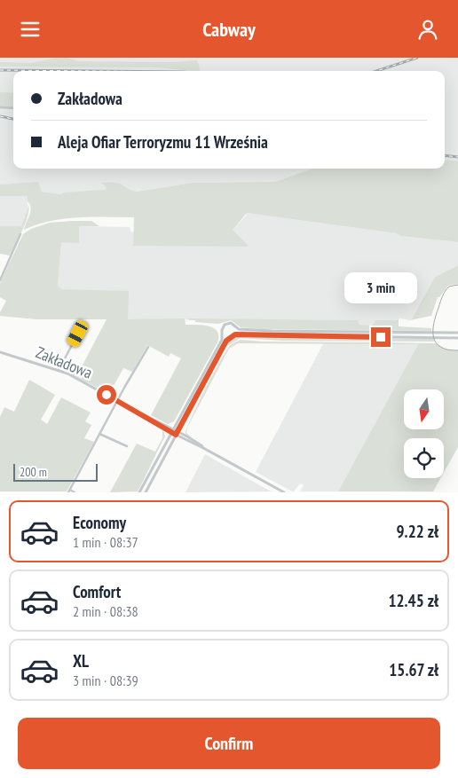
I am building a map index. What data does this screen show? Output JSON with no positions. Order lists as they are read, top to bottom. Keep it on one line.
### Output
{"streets":{"street":["Zakładowa"]},"scale_bar":"200 m","north":"bottom","page":{"header":"Cabway","banner":["Zakładowa","Aleja Ofiar Terroryzmu 11 Września"],"bubble":"3 min","scale":"200 m","list":[{"name":"Economy","note":"1 min · 08:37","value":"9.22 zł"},{"name":"Comfort","note":"2 min · 08:38","value":"12.45 zł"},{"name":"XL","note":"3 min · 08:39","value":"15.67 zł"}],"buttons":"Confirm"}}
